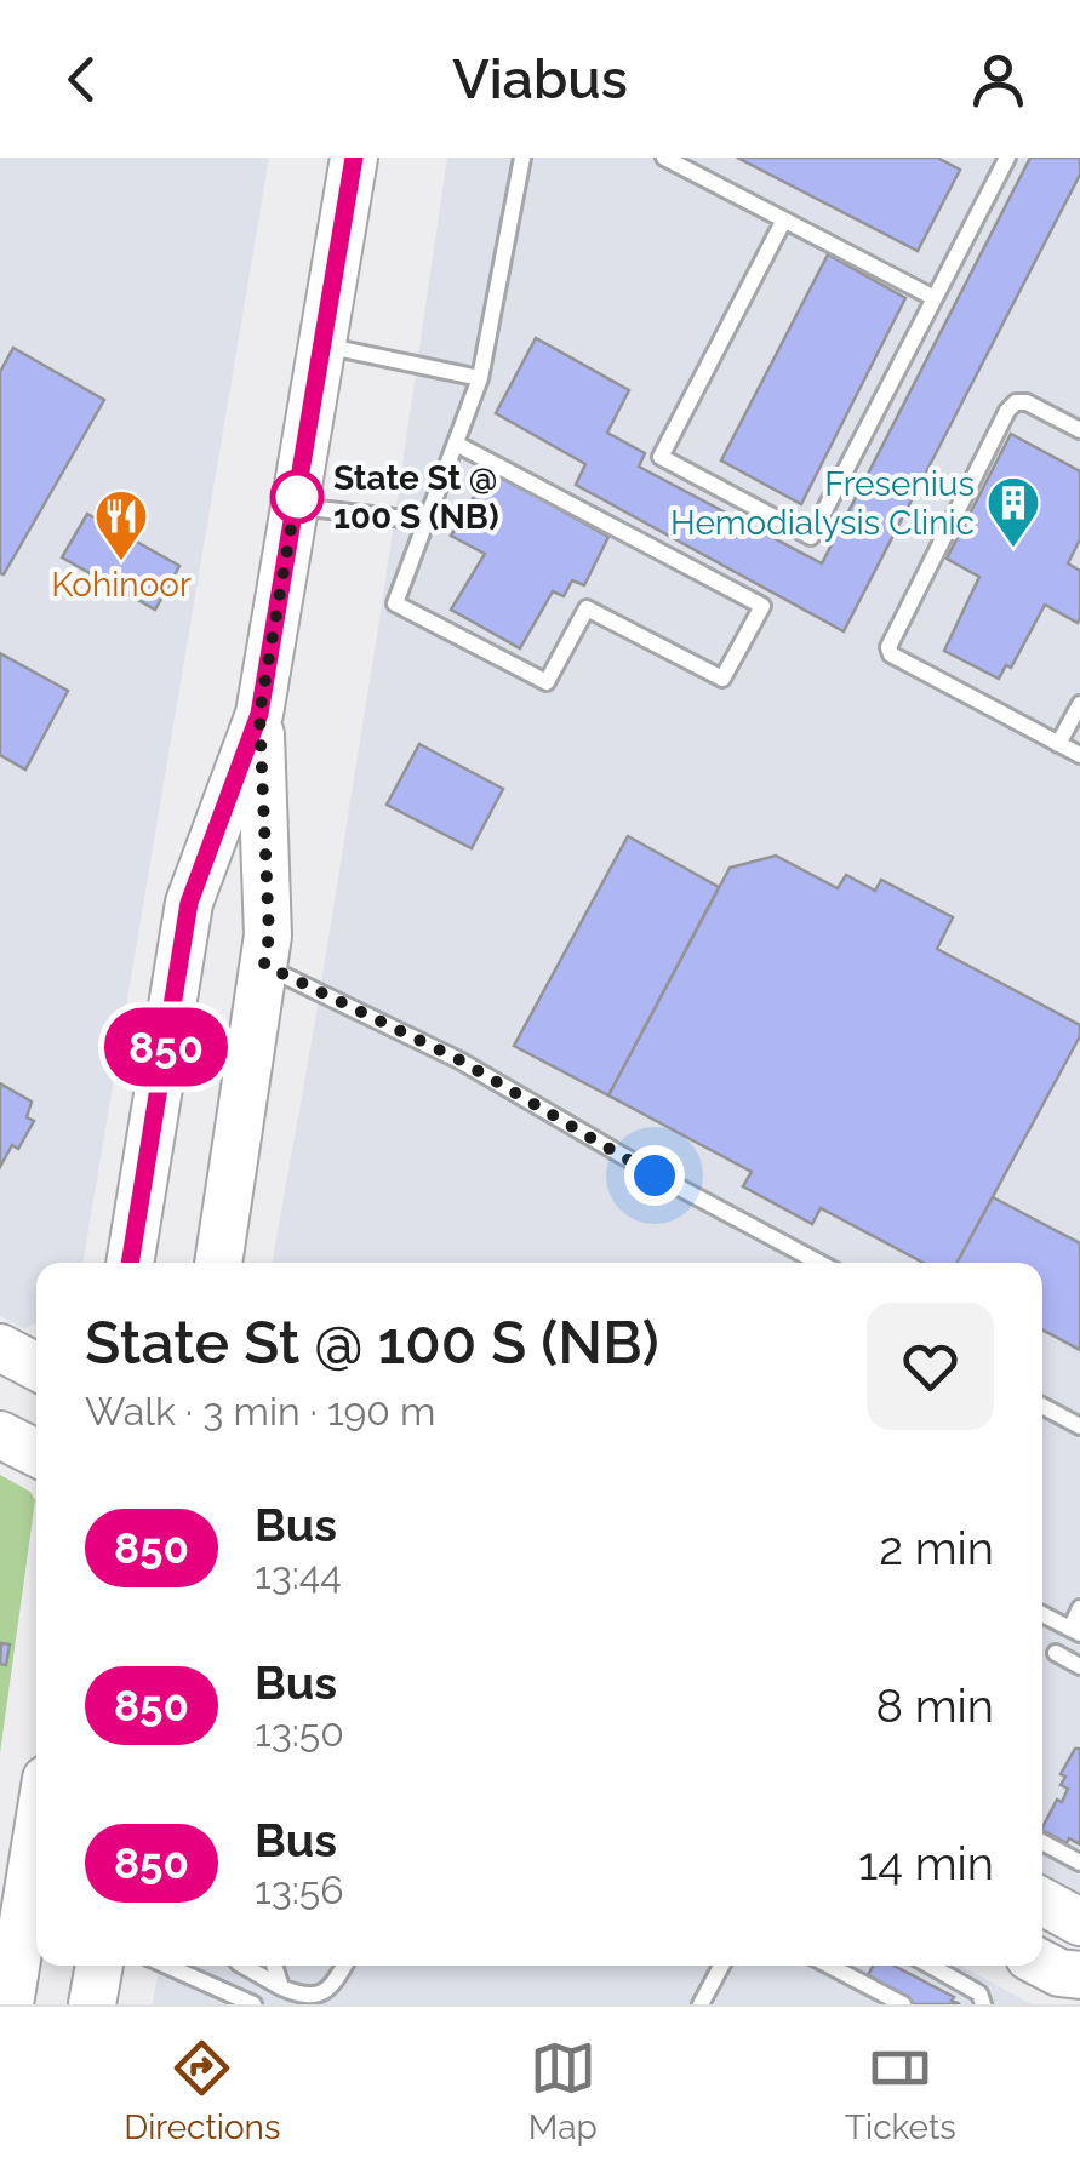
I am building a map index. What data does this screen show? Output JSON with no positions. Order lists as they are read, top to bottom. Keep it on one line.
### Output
{"places":{"other":["State St @ 100 S (NB)"],"building":["Fresenius Hemodialysis Clinic"],"restaurant":["Kohinoor"]},"lines":["bus line 850"],"page":{"header":"Viabus","on_map":"850","heading":["State St @ 100 S (NB)","Walk · 3 min · 190 m"],"list":[{"mark":"850","name":"Bus","note":"13:44","value":"2 min"},{"mark":"850","name":"Bus","note":"13:50","value":"8 min"},{"mark":"850","name":"Bus","note":"13:56","value":"14 min"}],"tabs":["Directions","Map","Tickets"]}}
